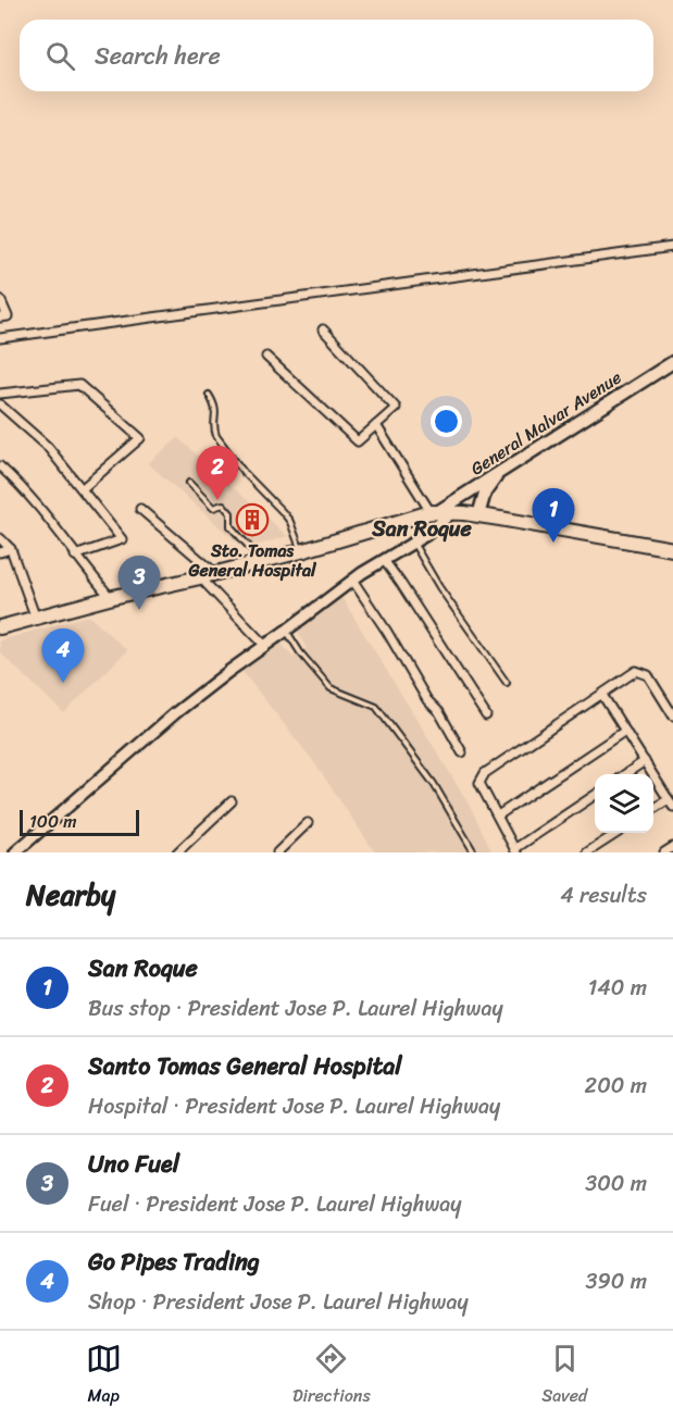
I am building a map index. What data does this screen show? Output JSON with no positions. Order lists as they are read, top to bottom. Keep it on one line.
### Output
{"streets":{"main road":["General Malvar Avenue"]},"districts":["San Roque"],"places":{"building":["Sto. Tomas General Hospital"]},"scale_bar":"100 m","page":{"search":"Search here","pins":["2","1","3","4"],"scale":"100 m","heading":["Nearby","4 results"],"list":[{"mark":"1","name":"San Roque","note":"Bus stop · President Jose P. Laurel Highway","value":"140 m"},{"mark":"2","name":"Santo Tomas General Hospital","note":"Hospital · President Jose P. Laurel Highway","value":"200 m"},{"mark":"3","name":"Uno Fuel","note":"Fuel · President Jose P. Laurel Highway","value":"300 m"},{"mark":"4","name":"Go Pipes Trading","note":"Shop · President Jose P. Laurel Highway","value":"390 m"}],"nav":["Map","Directions","Saved"]}}
